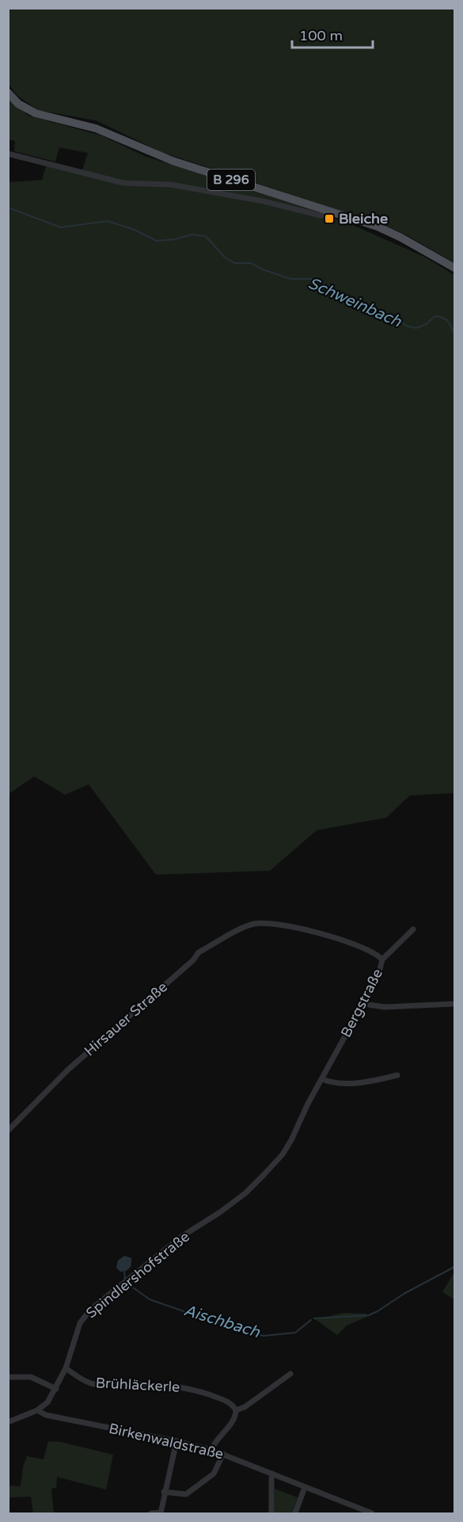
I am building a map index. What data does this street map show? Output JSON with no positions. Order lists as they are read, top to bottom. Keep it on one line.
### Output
{"streets":{"main road":["B 296"],"street":["Bergstraße","Hirsauer Straße","Spindlershofstraße","Brühläckerle","Birkenwaldstraße"]},"crossings":[["Bergstraße","Hirsauer Straße"],["Bergstraße","Spindlershofstraße"],["Spindlershofstraße","Brühläckerle"],["Spindlershofstraße","Birkenwaldstraße"]],"water":["Schweinbach","Aischbach"],"places":{"transit":["Bleiche"]},"scale_bar":"100 m"}
